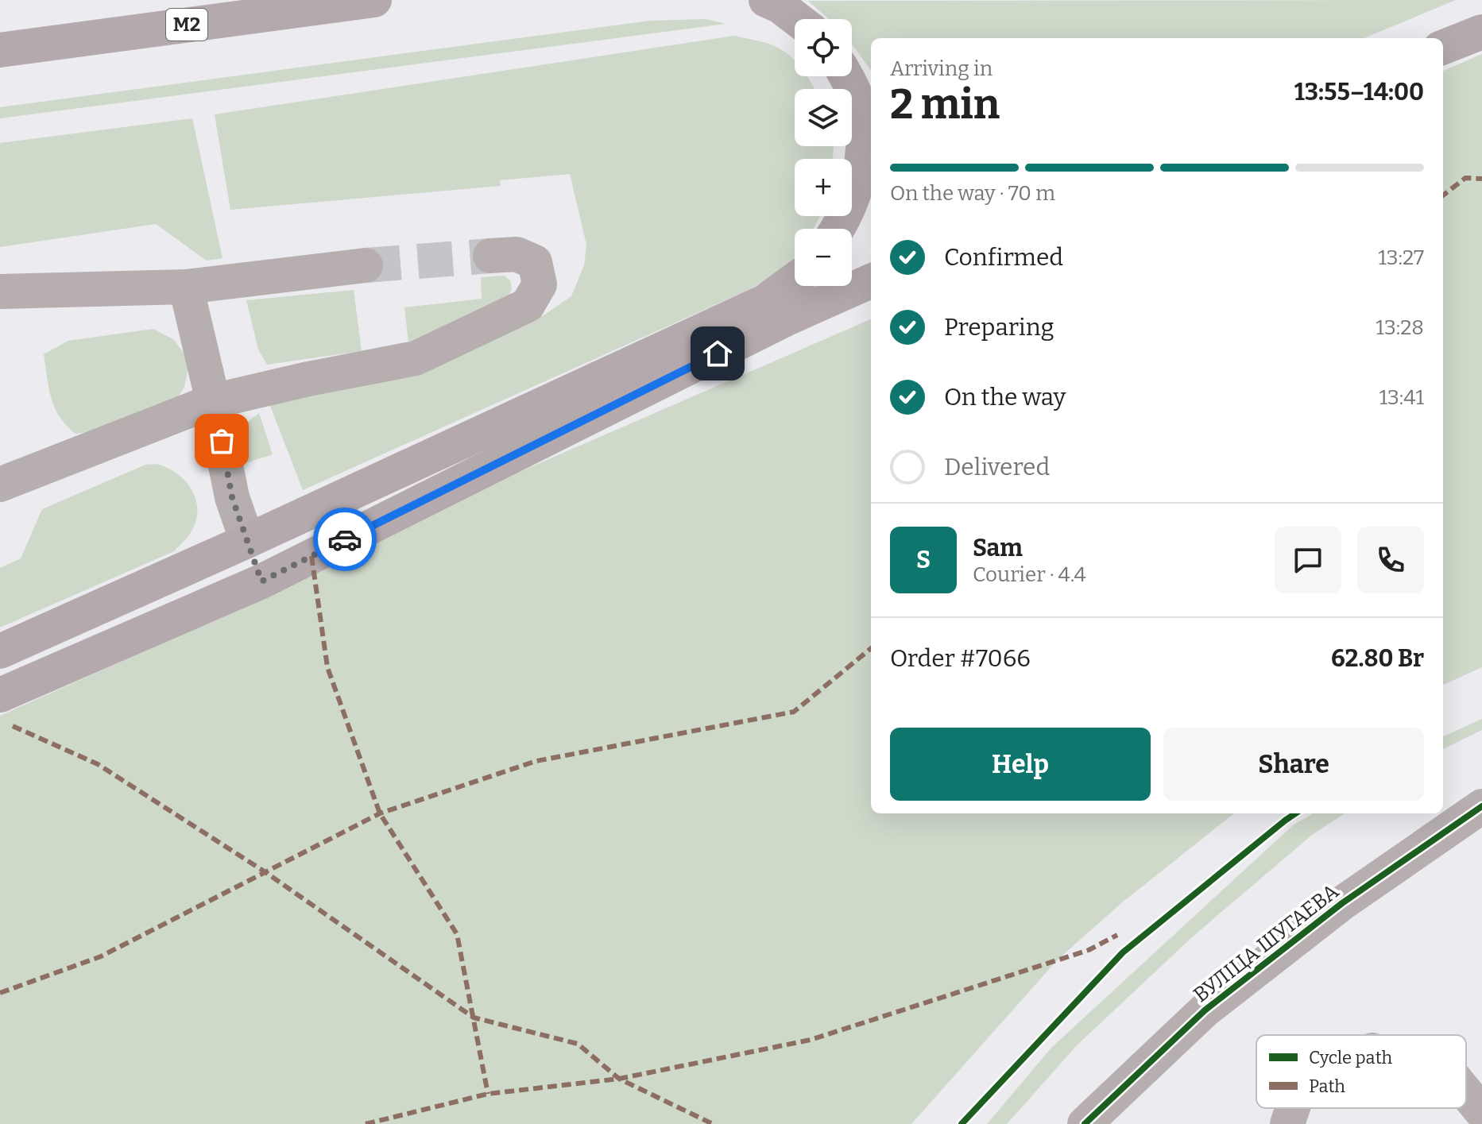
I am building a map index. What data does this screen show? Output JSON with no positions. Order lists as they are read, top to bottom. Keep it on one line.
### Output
{"streets":{"highway":["М2"],"street":["ВУЛІЦА ШУГАЕВА"]},"legend":["Cycle path","Path"],"page":{"map_buttons":["+","−"],"heading":["2 min","Arriving in","13:55–14:00"],"panel":["Sam","Courier · 4.4","Order #7066","62.80 Br"],"bar":"On the way · 70 m","list":[["Confirmed","13:27"],["Preparing","13:28"],["On the way","13:41"],"Delivered"],"round":"S","buttons":["Help","Share"]}}
